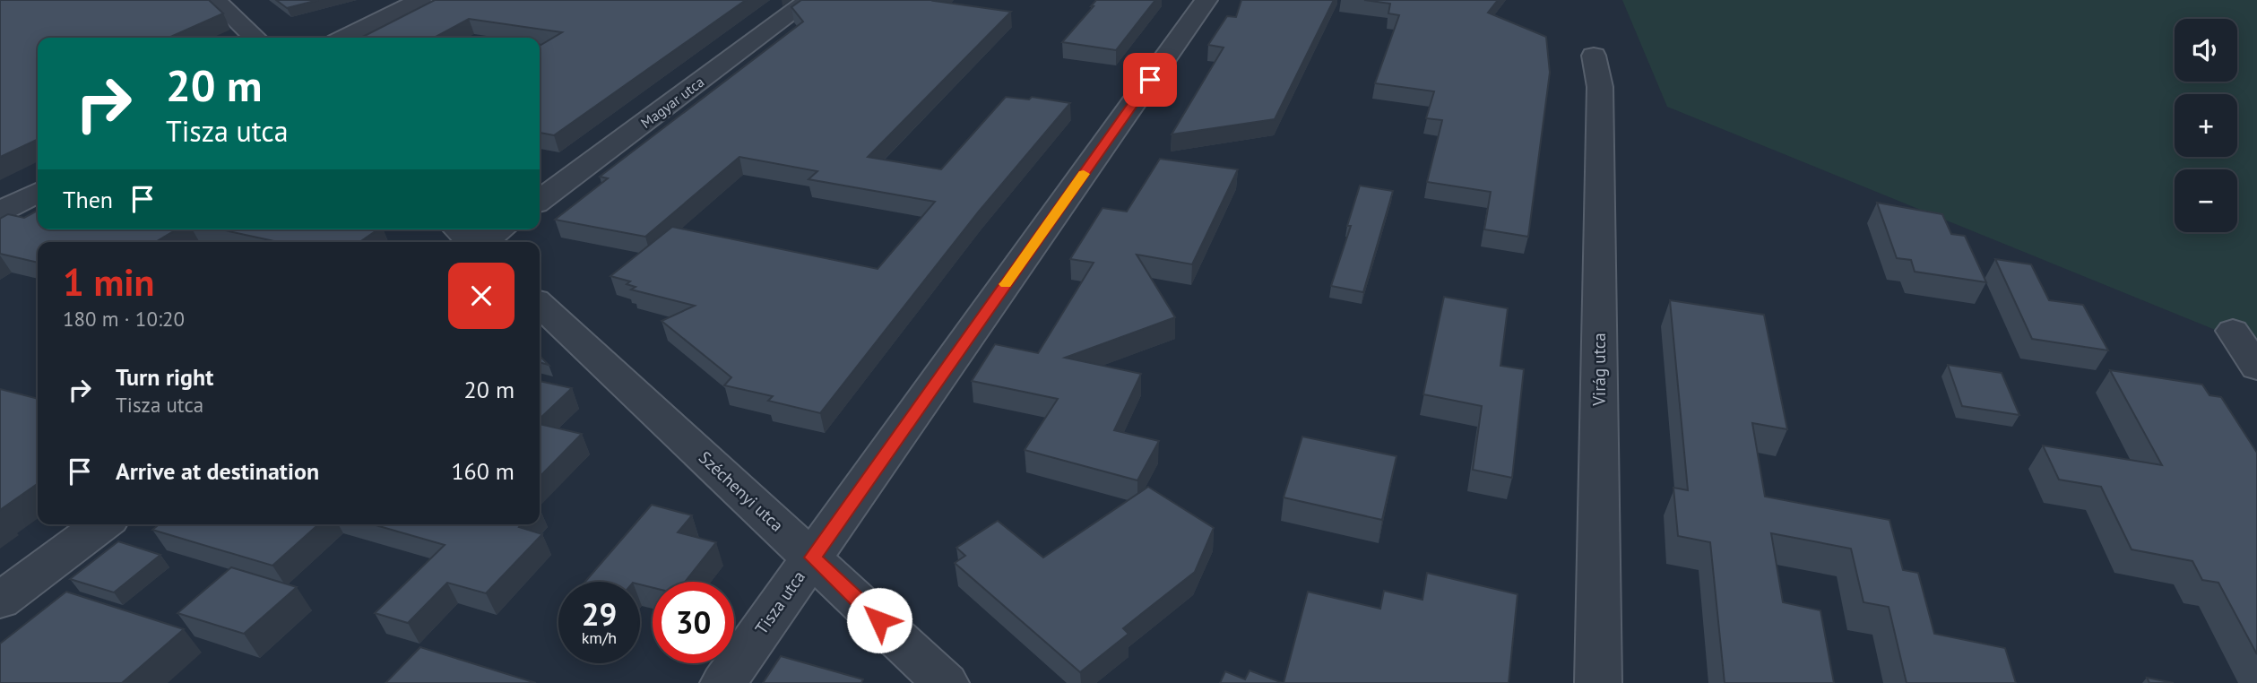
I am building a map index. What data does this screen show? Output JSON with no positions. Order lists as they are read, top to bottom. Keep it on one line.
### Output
{"streets":{"street":["Magyar utca","Virág utca","Széchenyi utca","Tisza utca"]},"crossings":[["Széchenyi utca","Tisza utca"]],"page":{"map_buttons":["+","−"],"turn":["20 m","Tisza utca"],"then":"Then","heading":["1 min","180 m · 10:20"],"list":[{"name":"Turn right","note":"Tisza utca","value":"20 m"},{"name":"Arrive at destination","value":"160 m"}],"speed":"29 km/h","limit":"30"}}
